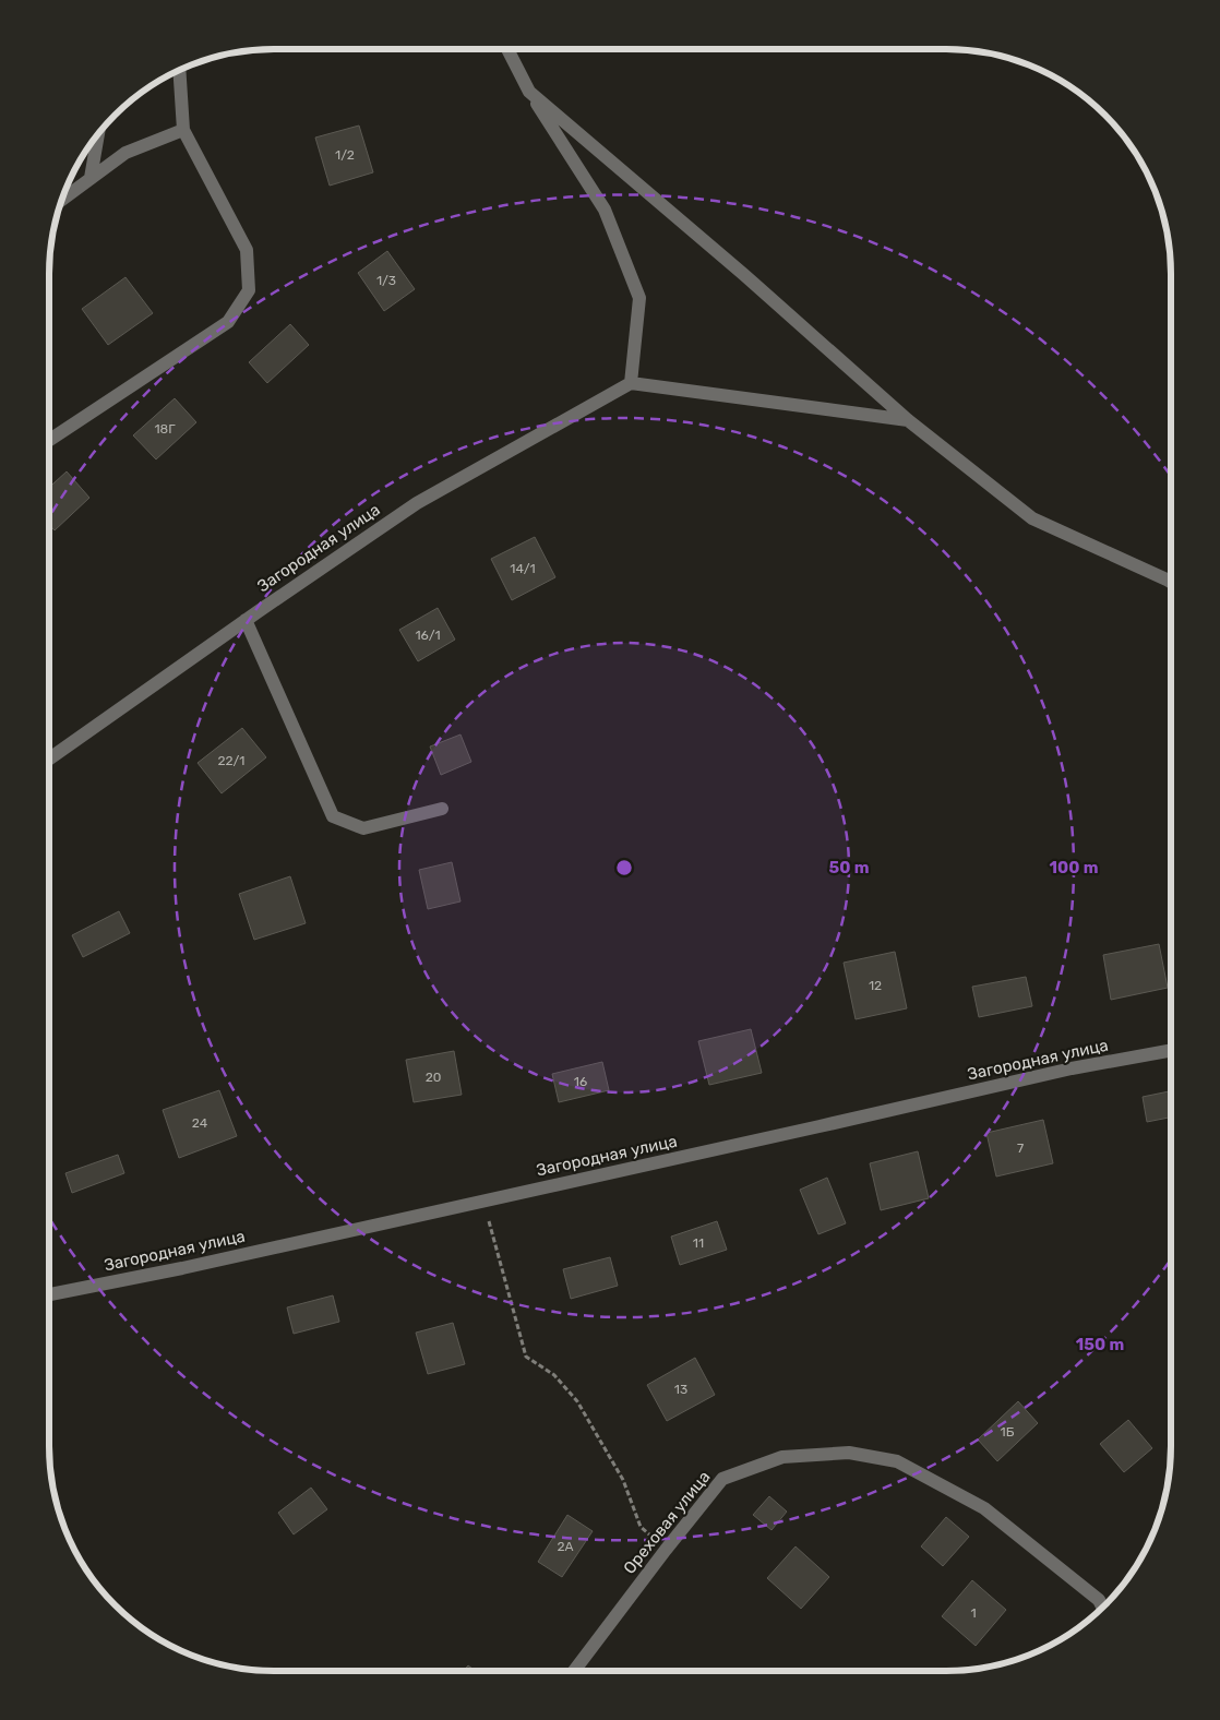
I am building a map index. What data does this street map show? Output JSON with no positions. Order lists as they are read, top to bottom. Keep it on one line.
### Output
{"streets":{"street":["Загородная улица","Ореховая улица"]},"house_numbers":["1/2","1/3","18Г","14/1","16/1","22/1","12","20","16","24","7","11","13","1Б","2А","1"],"rings":["50 m","100 m","150 m"]}
